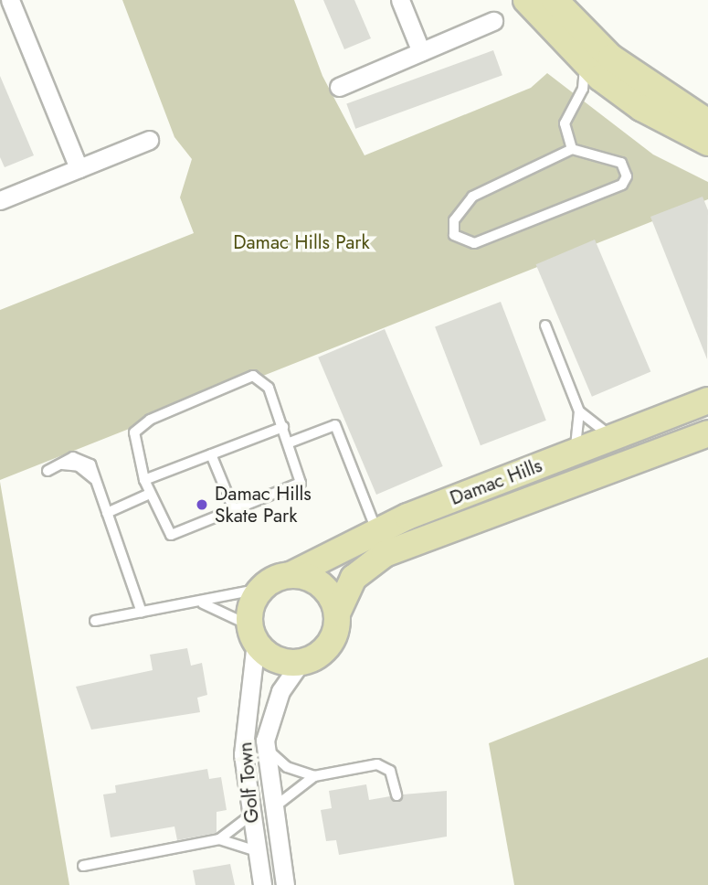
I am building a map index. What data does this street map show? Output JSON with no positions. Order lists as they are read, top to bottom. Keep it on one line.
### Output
{"streets":{"street":["Damac Hills","Golf Town"]},"crossings":[["Damac Hills","Golf Town"]],"parks":["Damac Hills Park"],"places":["Damac Hills Skate Park"]}
